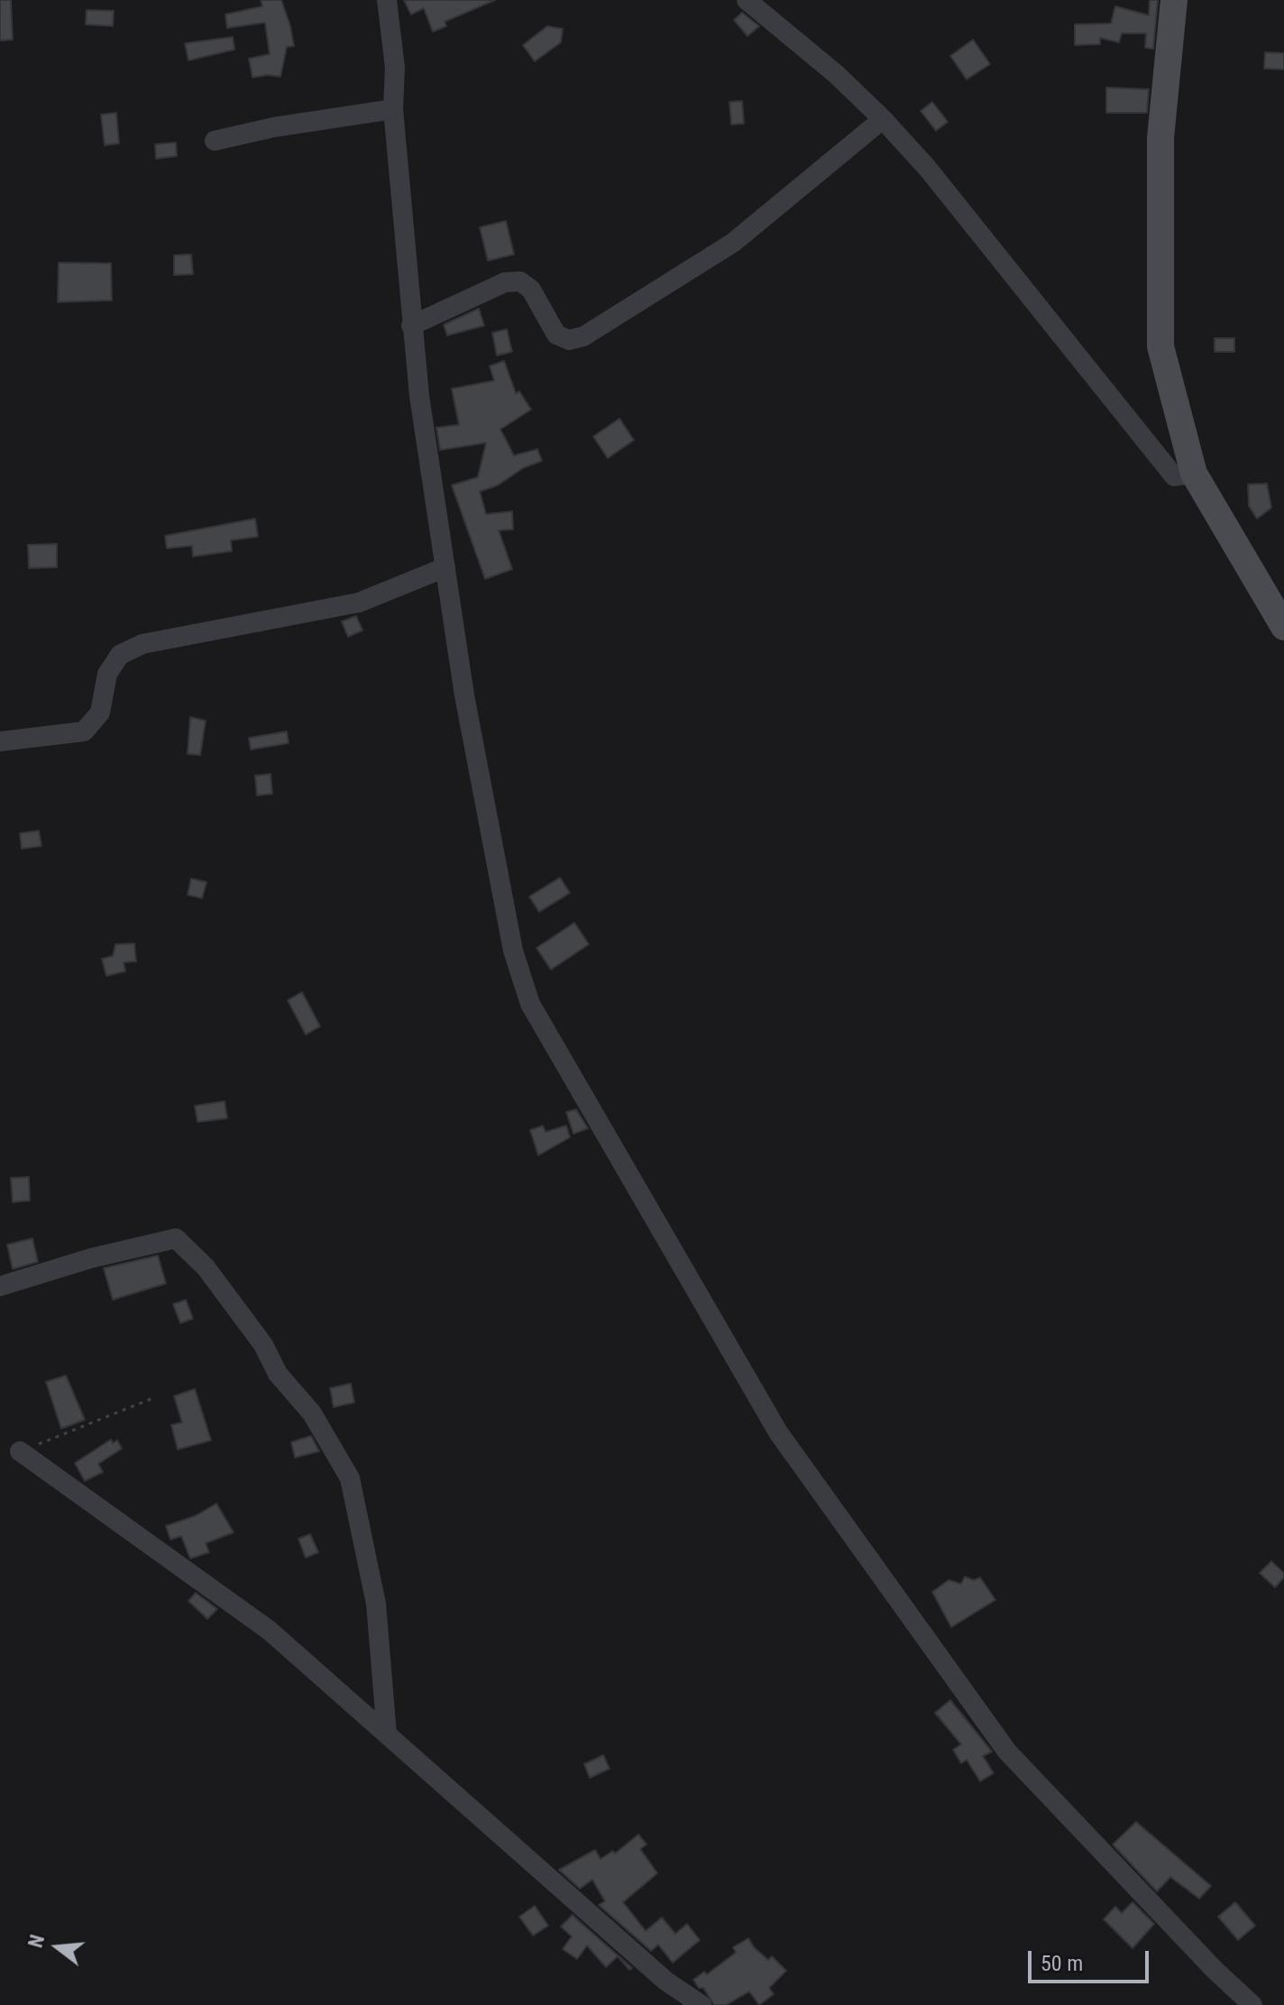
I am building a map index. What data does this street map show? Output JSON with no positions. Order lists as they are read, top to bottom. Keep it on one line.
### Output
{"scale_bar":"50 m","north":"left"}
